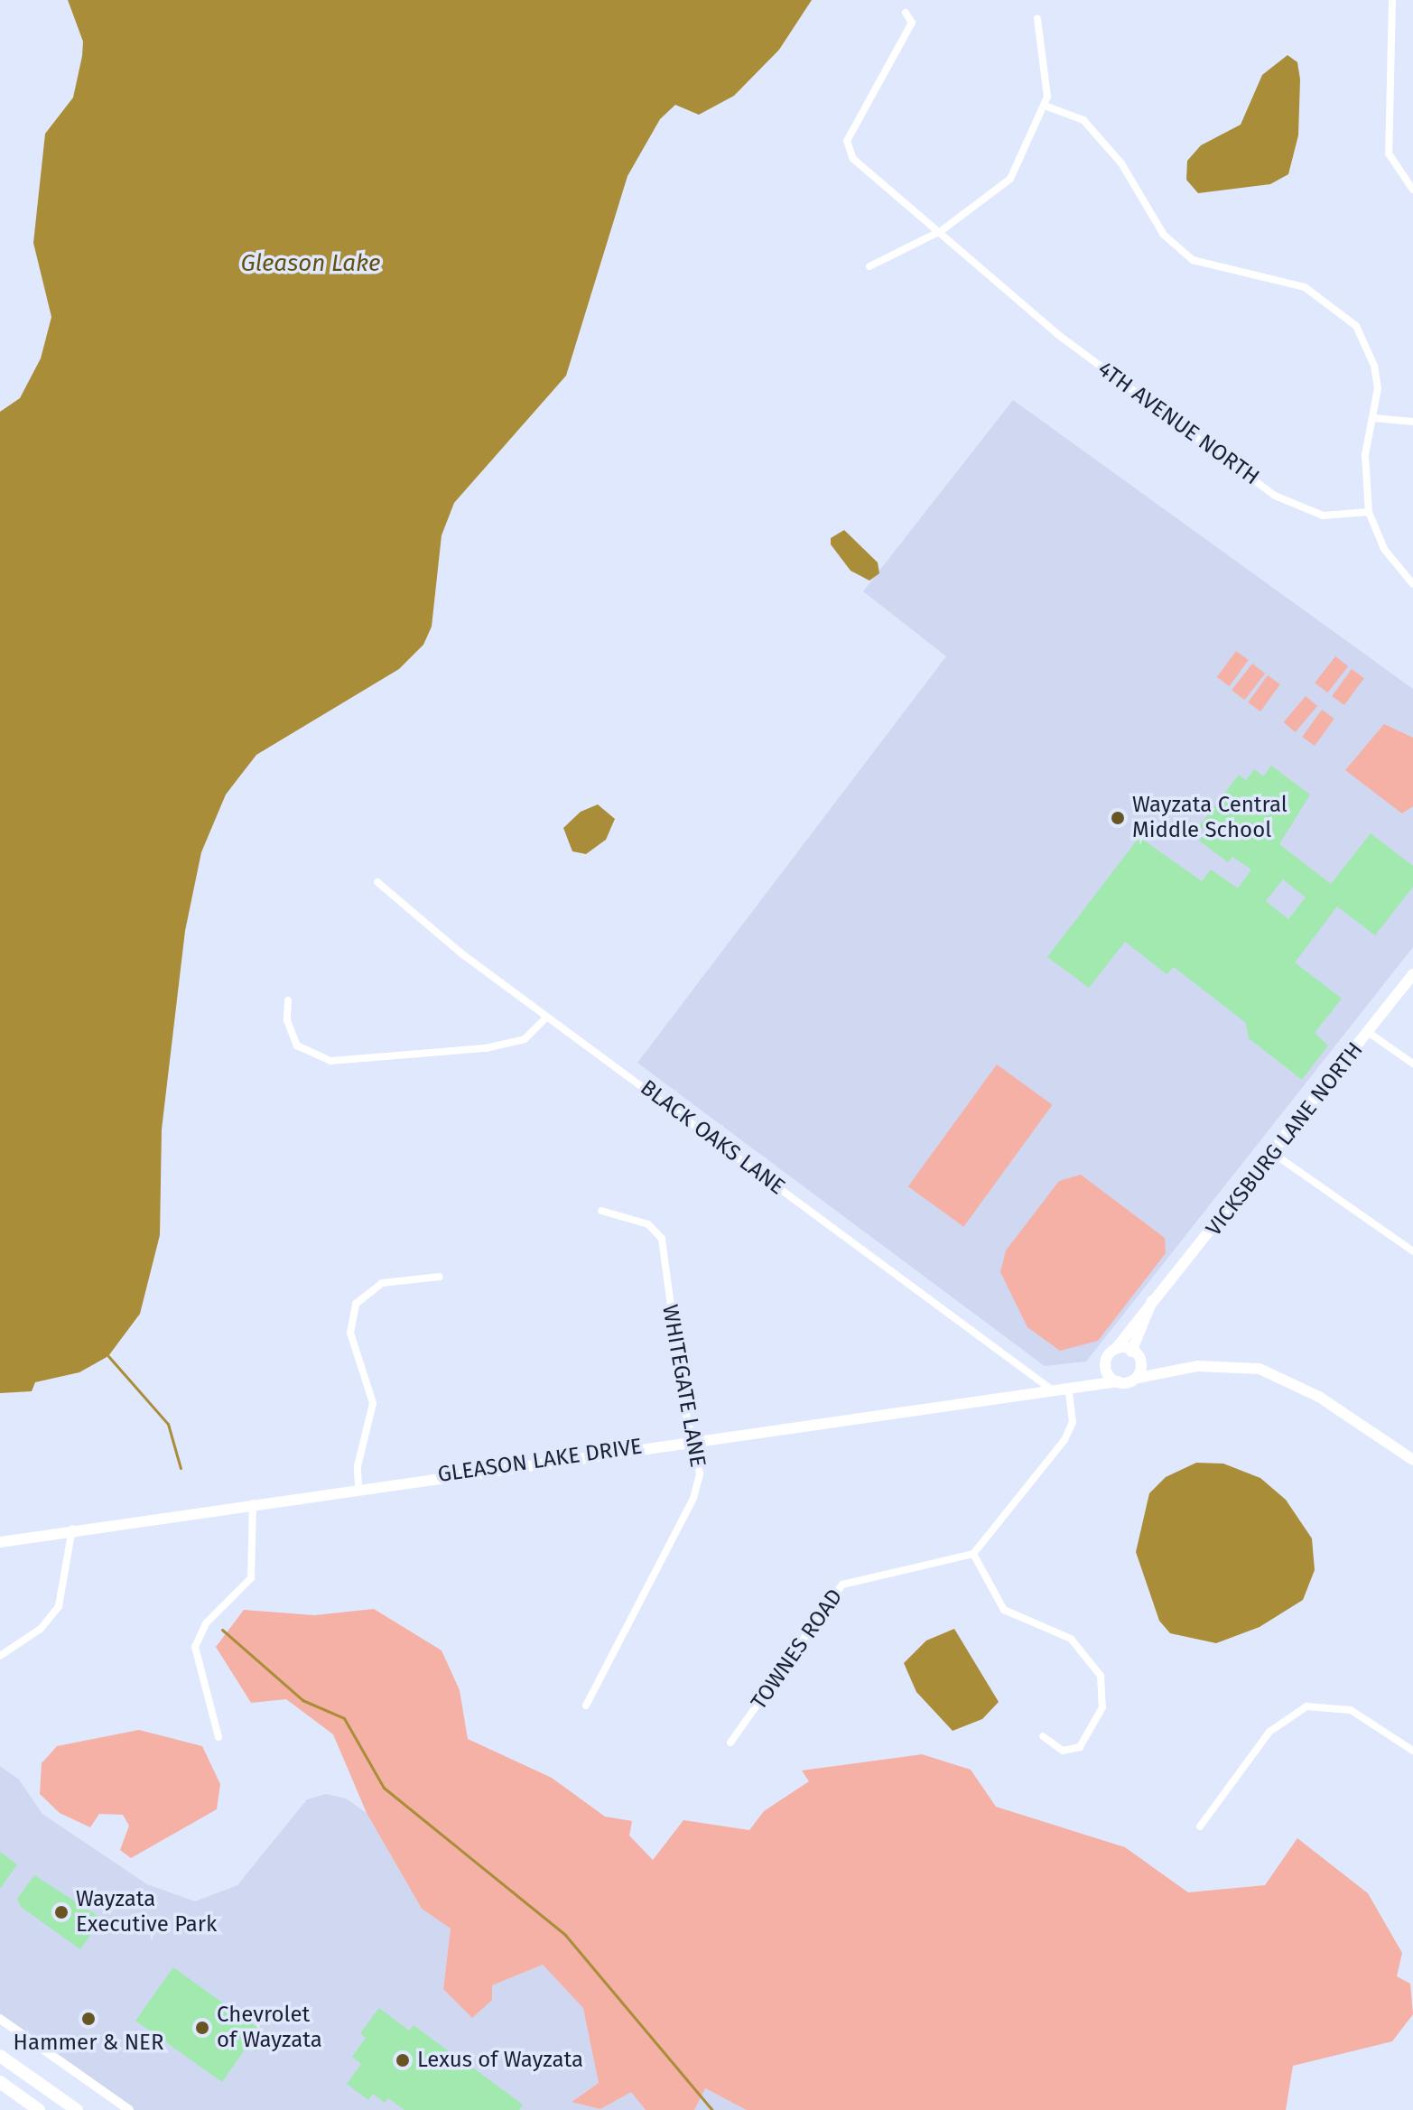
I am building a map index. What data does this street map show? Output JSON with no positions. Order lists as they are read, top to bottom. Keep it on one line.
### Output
{"streets":{"main road":["VICKSBURG LANE NORTH","GLEASON LAKE DRIVE"],"street":["4TH AVENUE NORTH","BLACK OAKS LANE","WHITEGATE LANE","TOWNES ROAD"]},"crossings":[["BLACK OAKS LANE","GLEASON LAKE DRIVE"],["VICKSBURG LANE NORTH","GLEASON LAKE DRIVE"],["WHITEGATE LANE","GLEASON LAKE DRIVE"]],"water":["Gleason Lake"],"places":["Wayzata Central Middle School","Wayzata Executive Park","Hammer & NER","Chevrolet of Wayzata","Lexus of Wayzata"]}
